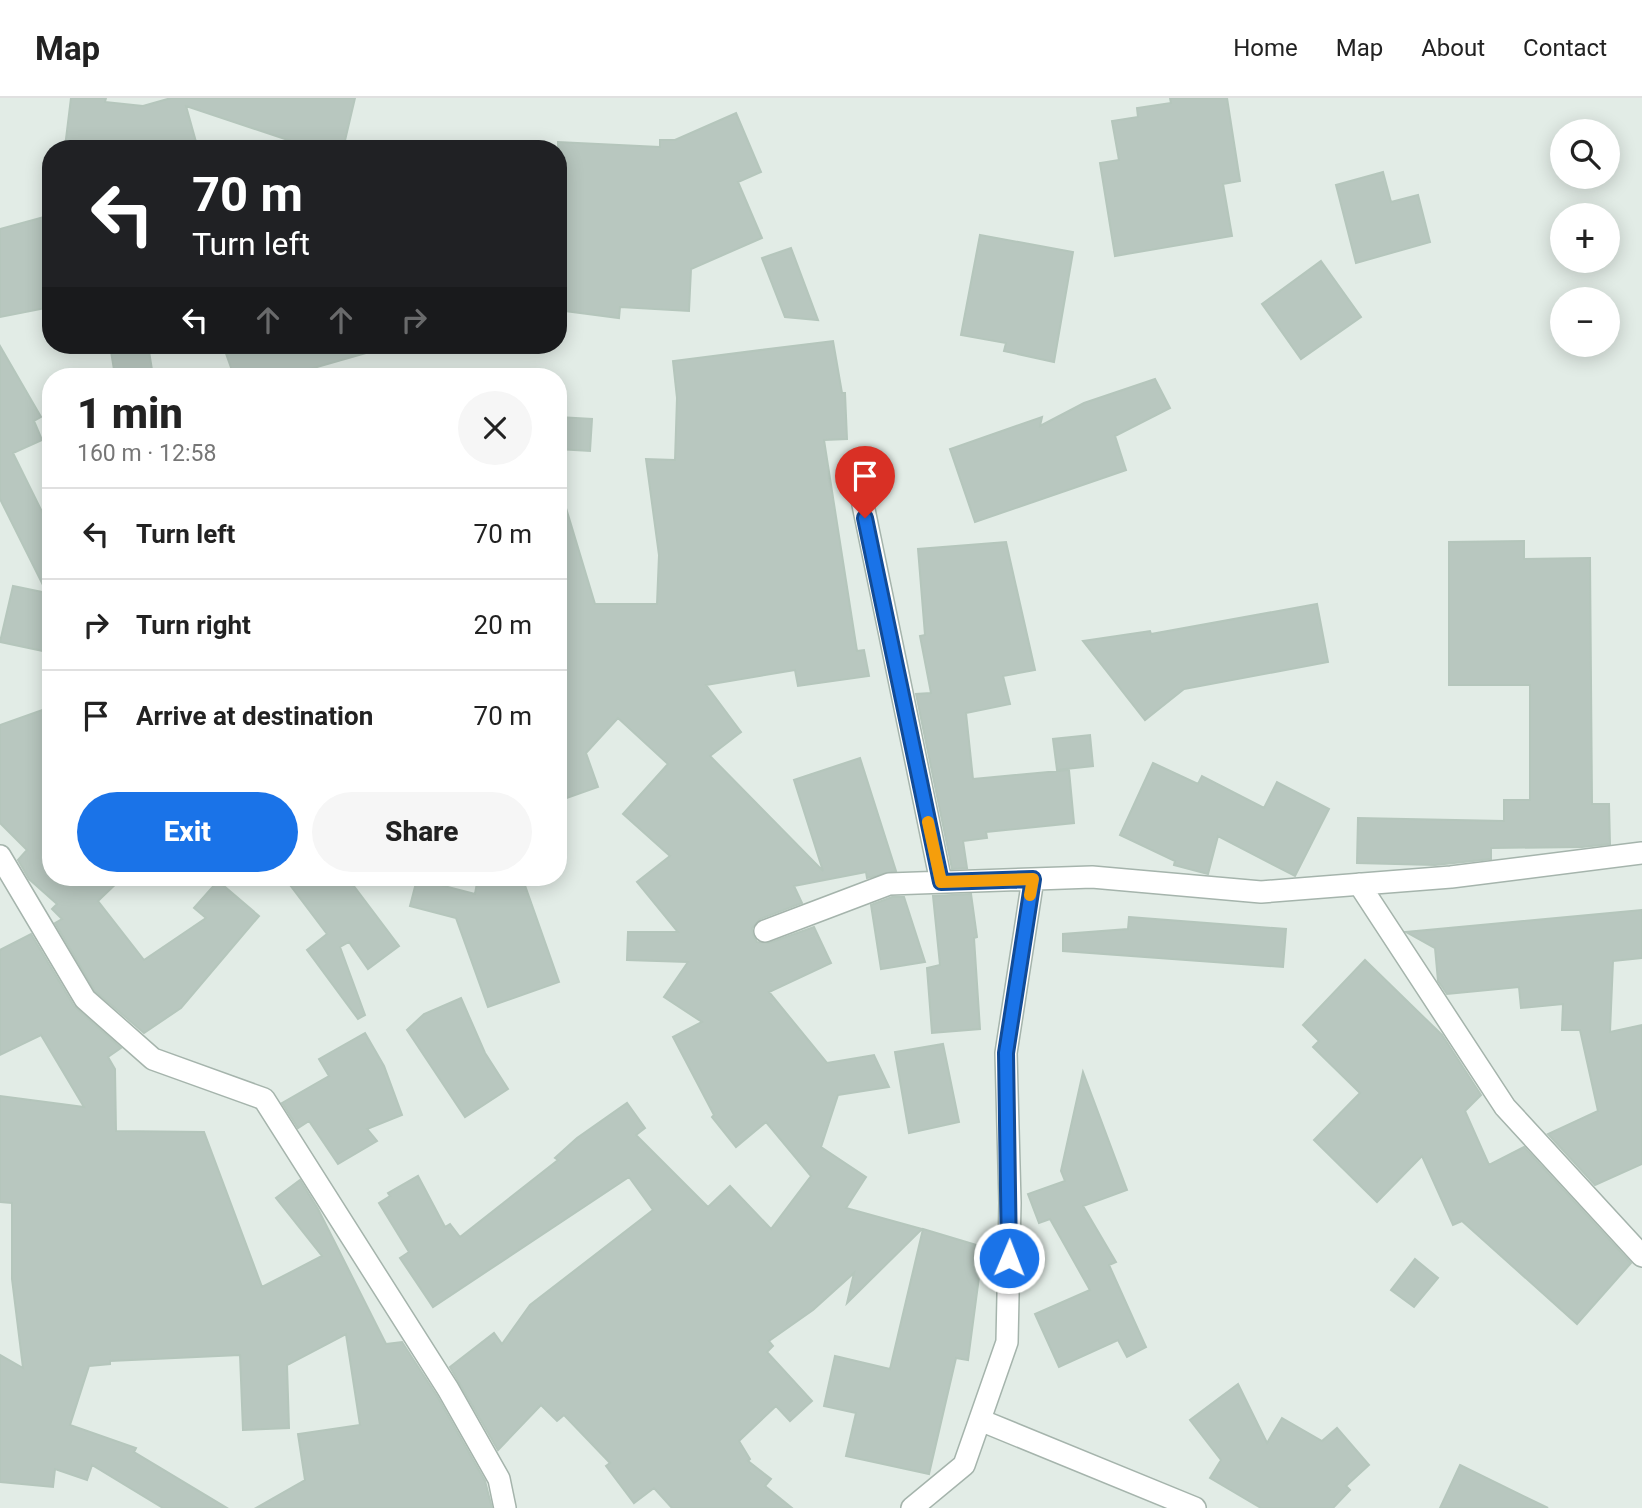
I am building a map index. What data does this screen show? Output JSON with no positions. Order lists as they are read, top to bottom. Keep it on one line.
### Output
{"page":{"header":"Map","nav":["Home","Map","About","Contact"],"map_buttons":["+","−"],"turn":["70 m","Turn left"],"heading":["1 min","160 m · 12:58"],"list":[{"name":"Turn left","value":"70 m"},{"name":"Turn right","value":"20 m"},{"name":"Arrive at destination","value":"70 m"}],"buttons":["Exit","Share"]}}
